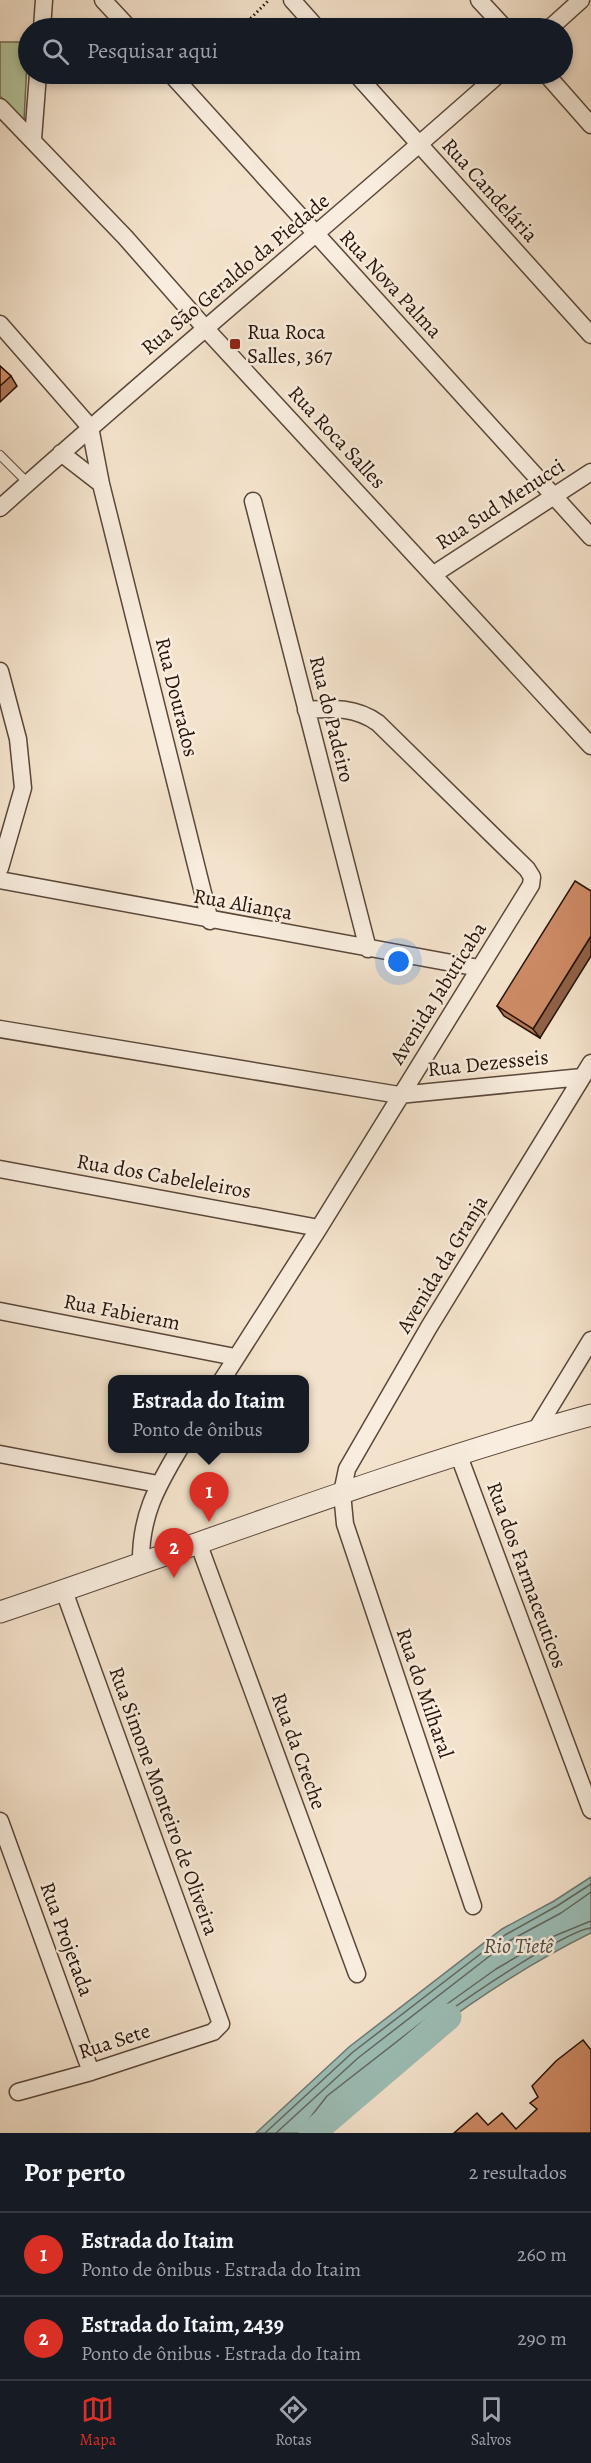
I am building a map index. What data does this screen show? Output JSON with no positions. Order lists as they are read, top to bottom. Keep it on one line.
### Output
{"streets":{"street":["Rua Candelária","Rua São Geraldo da Piedade","Rua Nova Palma","Rua Roca Salles","Rua Sud Menucci","Rua Dourados","Rua do Padeiro","Rua Aliança","Avenida Jabuticaba","Rua Dezesseis","Rua dos Cabeleleiros","Avenida da Granja","Rua Fabieram","Rua dos Farmaceuticos","Rua do Milharal","Rua da Creche","Rua Simone Monteiro de Oliveira","Rua Projetada","Rua Sete"]},"crossings":[["Rua Candelária","Rua São Geraldo da Piedade"],["Rua São Geraldo da Piedade","Rua Nova Palma"],["Rua São Geraldo da Piedade","Rua Roca Salles"],["Rua São Geraldo da Piedade","Rua Dourados"],["Rua Nova Palma","Rua Sud Menucci"],["Rua Roca Salles","Rua Sud Menucci"],["Rua Dourados","Rua Aliança"],["Rua do Padeiro","Rua Aliança"],["Rua do Padeiro","Avenida Jabuticaba"],["Rua Aliança","Avenida Jabuticaba"],["Avenida Jabuticaba","Rua Dezesseis"],["Avenida Jabuticaba","Rua dos Cabeleleiros"],["Avenida Jabuticaba","Rua Fabieram"],["Rua Dezesseis","Avenida da Granja"],["Avenida da Granja","Rua do Milharal"],["Rua Simone Monteiro de Oliveira","Rua Sete"],["Rua Projetada","Rua Sete"]],"water":["Rio Tietê"],"places":{"transit":["Rua Roca Salles, 367"]},"page":{"search":"Pesquisar aqui","popup":["Estrada do Itaim","Ponto de ônibus"],"pins":["1","2"],"heading":["Por perto","2 resultados"],"list":[{"mark":"1","name":"Estrada do Itaim","note":"Ponto de ônibus · Estrada do Itaim","value":"260 m"},{"mark":"2","name":"Estrada do Itaim, 2439","note":"Ponto de ônibus · Estrada do Itaim","value":"290 m"}],"nav":["Mapa","Rotas","Salvos"]}}
